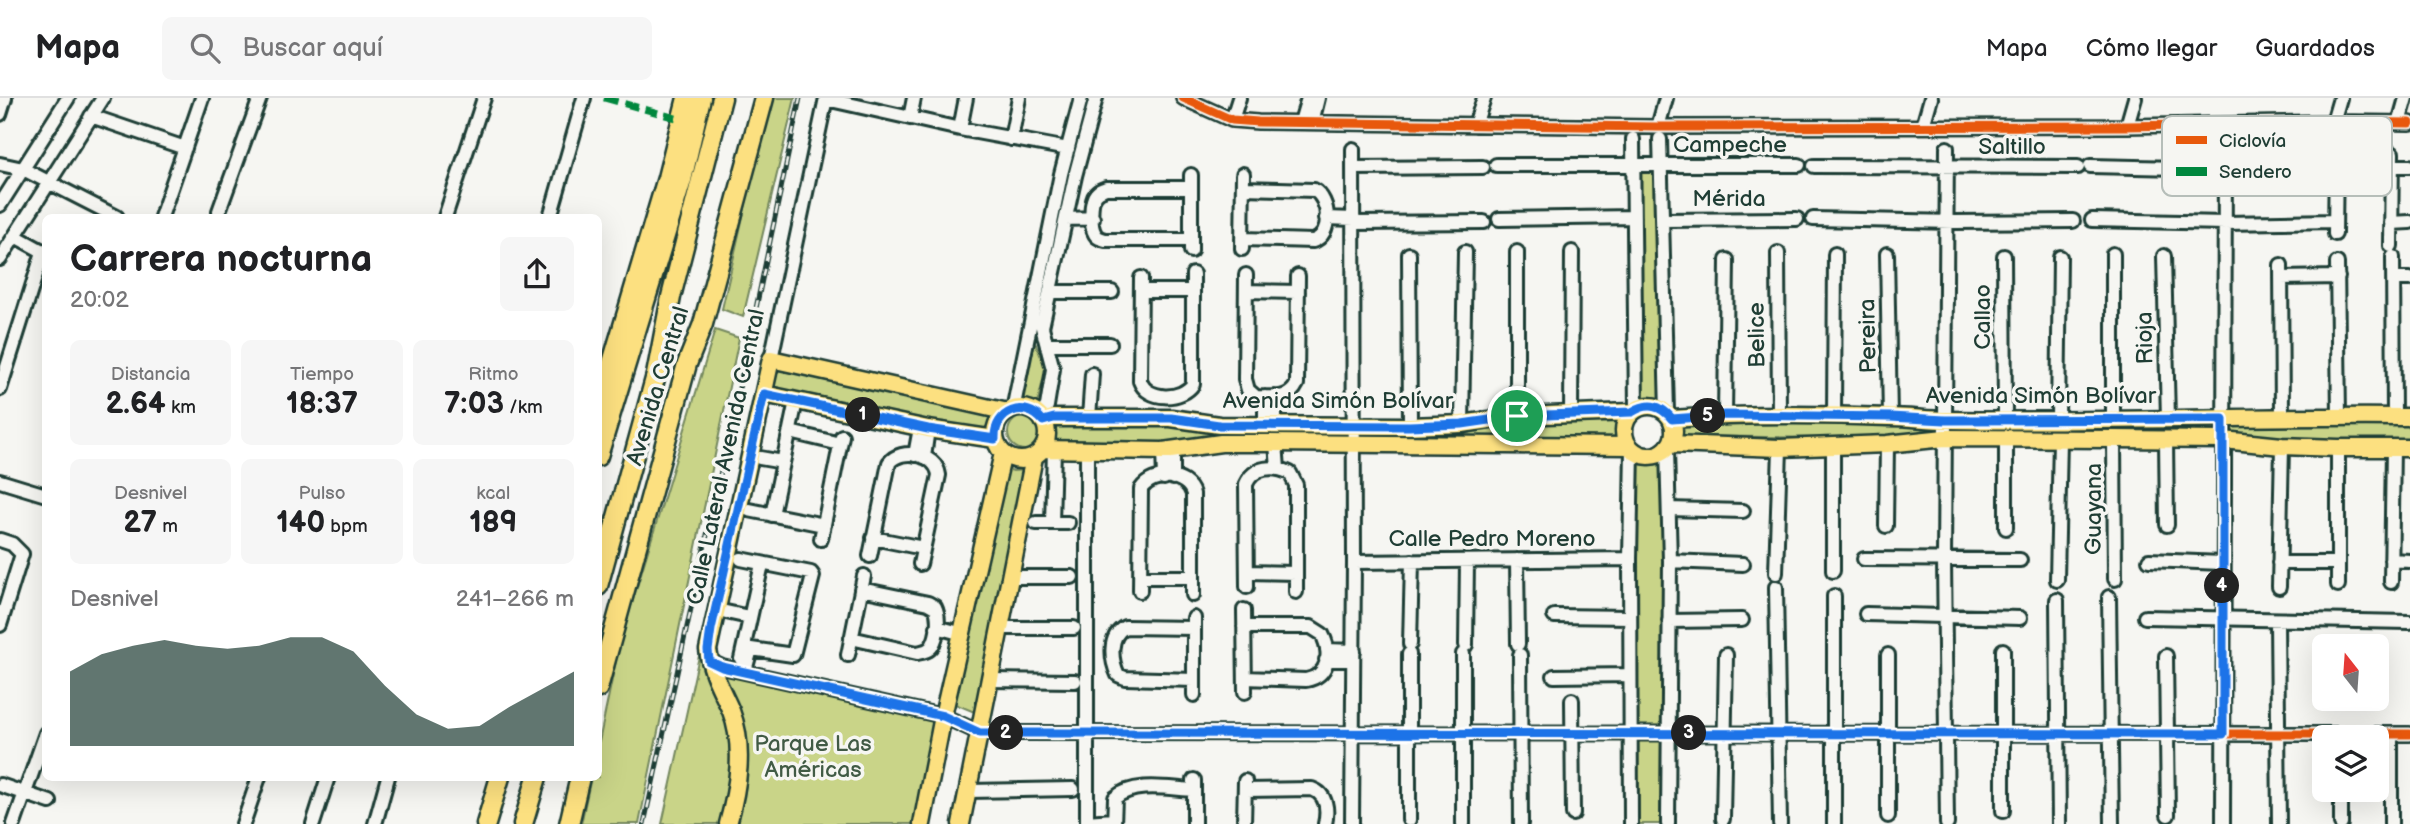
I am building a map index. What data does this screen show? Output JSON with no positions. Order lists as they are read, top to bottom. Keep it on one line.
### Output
{"streets":{"highway":["Avenida Central"],"main road":["Avenida Simón Bolívar","Calle Lateral Avenida Central"],"street":["Campeche","Saltillo","Mérida","Callao","Belice","Pereira","Rioja","Guayana","Calle Pedro Moreno"]},"crossings":[["Callao","Avenida Simón Bolívar"],["Belice","Avenida Simón Bolívar"],["Pereira","Avenida Simón Bolívar"],["Rioja","Avenida Simón Bolívar"],["Avenida Simón Bolívar","Guayana"]],"parks":["Parque Las Américas"],"legend":["Ciclovía","Sendero"],"north":"top","page":{"header":"Mapa","search":"Buscar aquí","nav":["Mapa","Cómo llegar","Guardados"],"heading":["Carrera nocturna","20:02"],"stats":[["Distancia","2.64 km"],["Tiempo","18:37"],["Ritmo","7:03 /km"],["Desnivel","27 m"],["Pulso","140 bpm"],["kcal","189"]],"pins":["1","5","4","2","3"],"chart":["Desnivel","241–266 m"]}}
